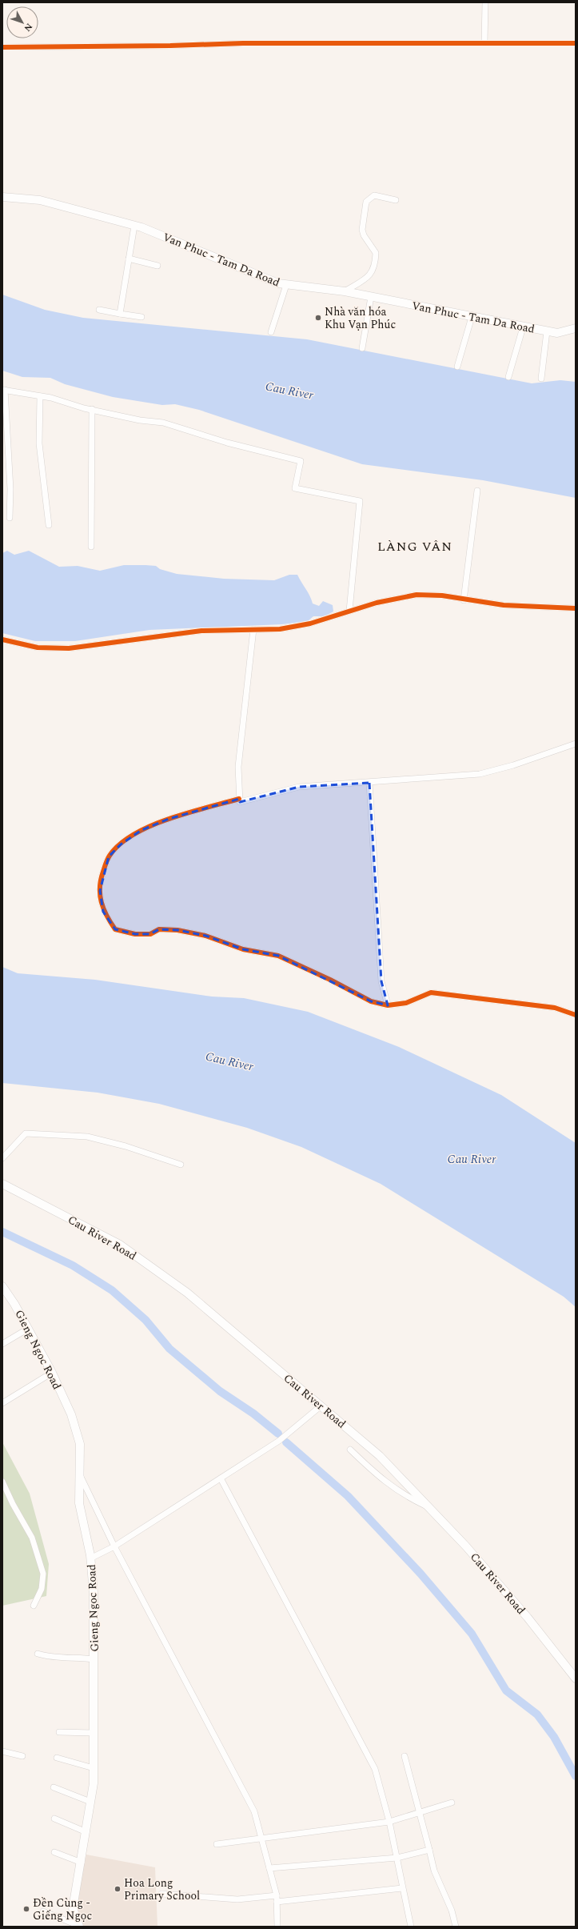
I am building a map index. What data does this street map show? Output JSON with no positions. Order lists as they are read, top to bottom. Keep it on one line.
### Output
{"streets":{"main road":["Van Phuc - Tam Da Road","Cau River Road","Gieng Ngoc Road"]},"districts":["LÀNG VÂN"],"water":["Cau River"],"places":["Nhà văn hóa Khu Vạn Phúc","Hoa Long Primary School","Đền Cùng - Giếng Ngọc"],"north":"bottom right"}
